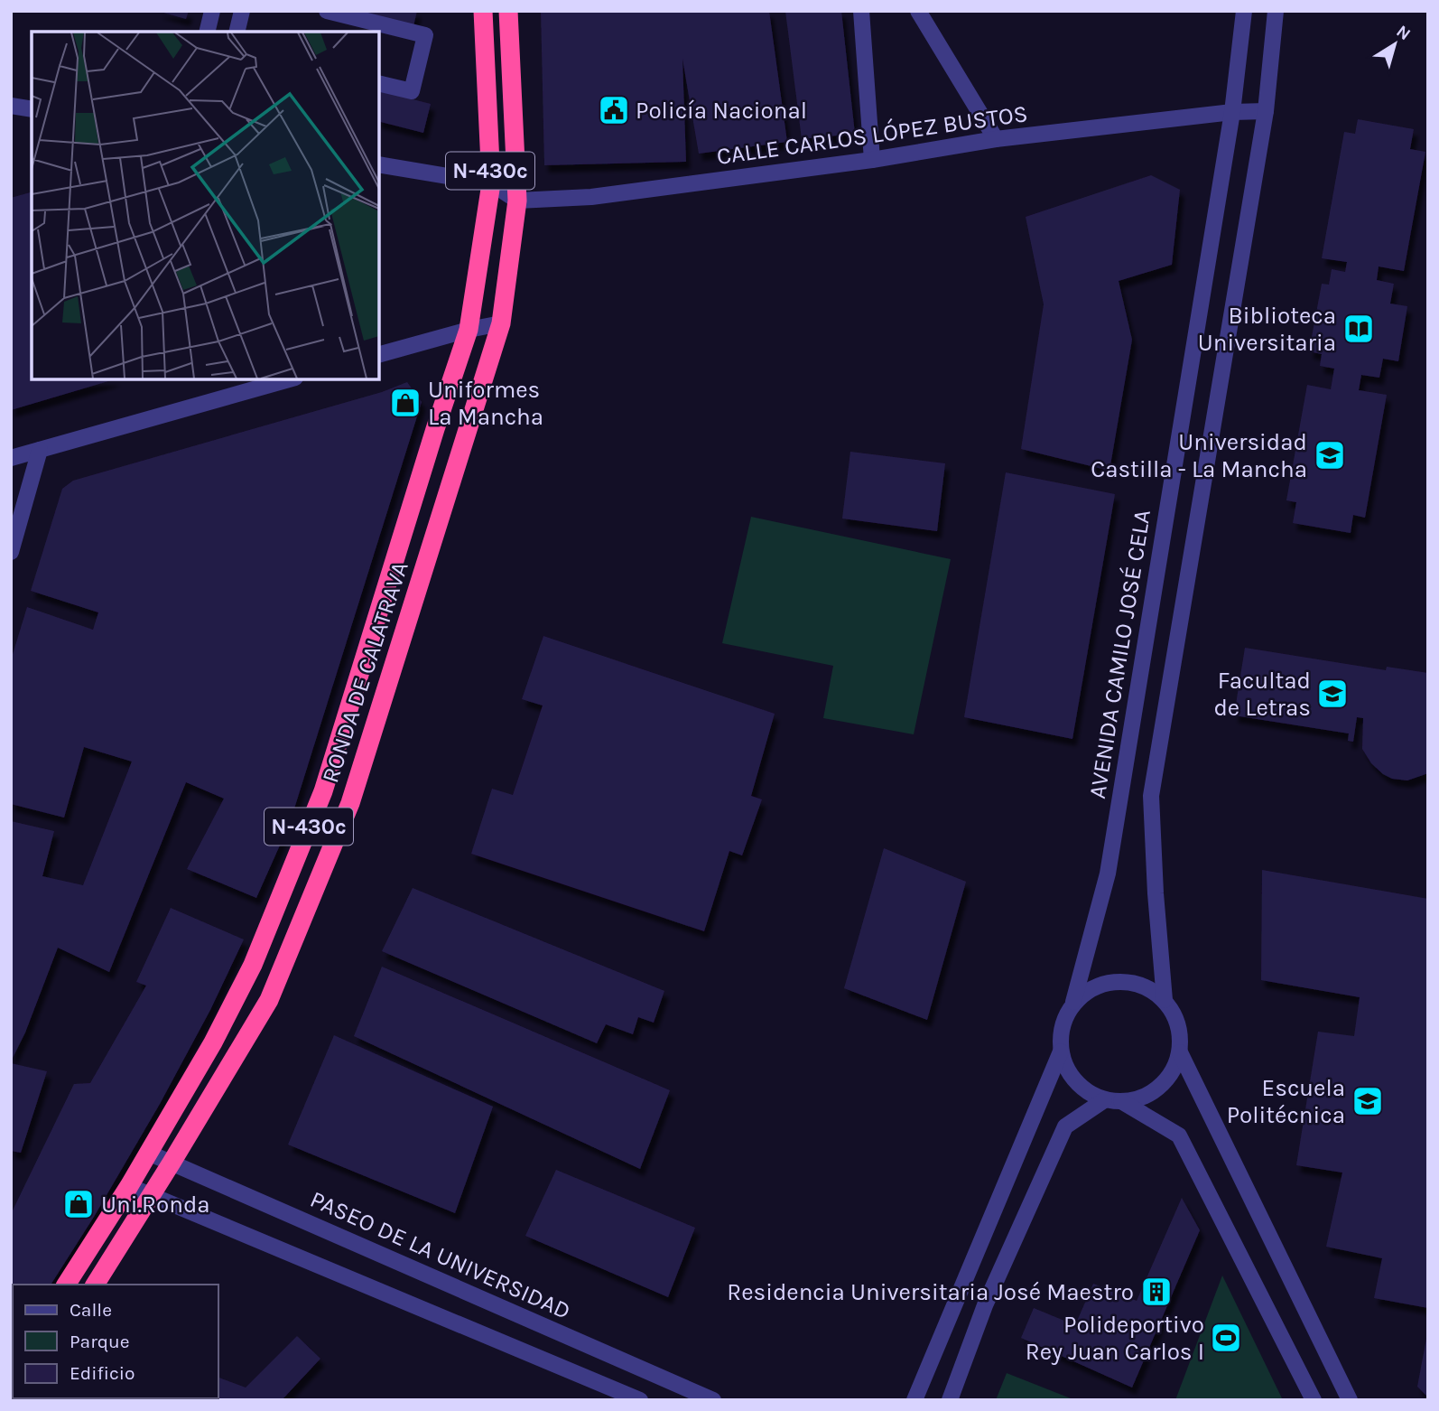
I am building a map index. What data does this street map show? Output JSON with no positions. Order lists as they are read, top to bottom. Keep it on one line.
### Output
{"streets":{"highway":["N-430c","RONDA DE CALATRAVA"],"street":["CALLE CARLOS LÓPEZ BUSTOS","AVENIDA CAMILO JOSÉ CELA","PASEO DE LA UNIVERSIDAD"]},"crossings":[["CALLE CARLOS LÓPEZ BUSTOS","N-430c"],["CALLE CARLOS LÓPEZ BUSTOS","AVENIDA CAMILO JOSÉ CELA"],["N-430c","RONDA DE CALATRAVA"],["RONDA DE CALATRAVA","PASEO DE LA UNIVERSIDAD"]],"places":{"public building":["Policía Nacional"],"library":["Biblioteca Universitaria"],"shop":["Uniformes La Mancha","Uni.Ronda"],"school or university":["Universidad Castilla - La Mancha","Facultad de Letras","Escuela Politécnica"],"building":["Residencia Universitaria José Maestro"],"sports":["Polideportivo Rey Juan Carlos I"]},"legend":["Calle","Parque","Edificio"],"north":"top right"}
